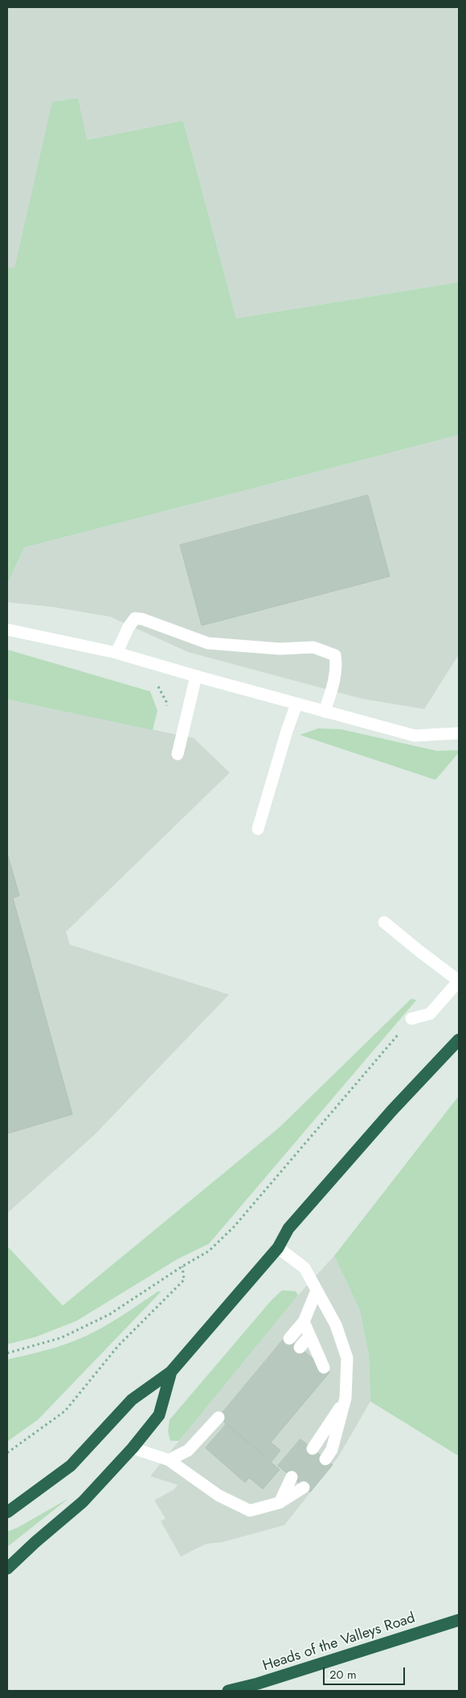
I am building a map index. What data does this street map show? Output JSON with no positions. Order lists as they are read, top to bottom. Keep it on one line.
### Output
{"streets":{"highway":["Heads of the Valleys Road"]},"scale_bar":"20 m"}
